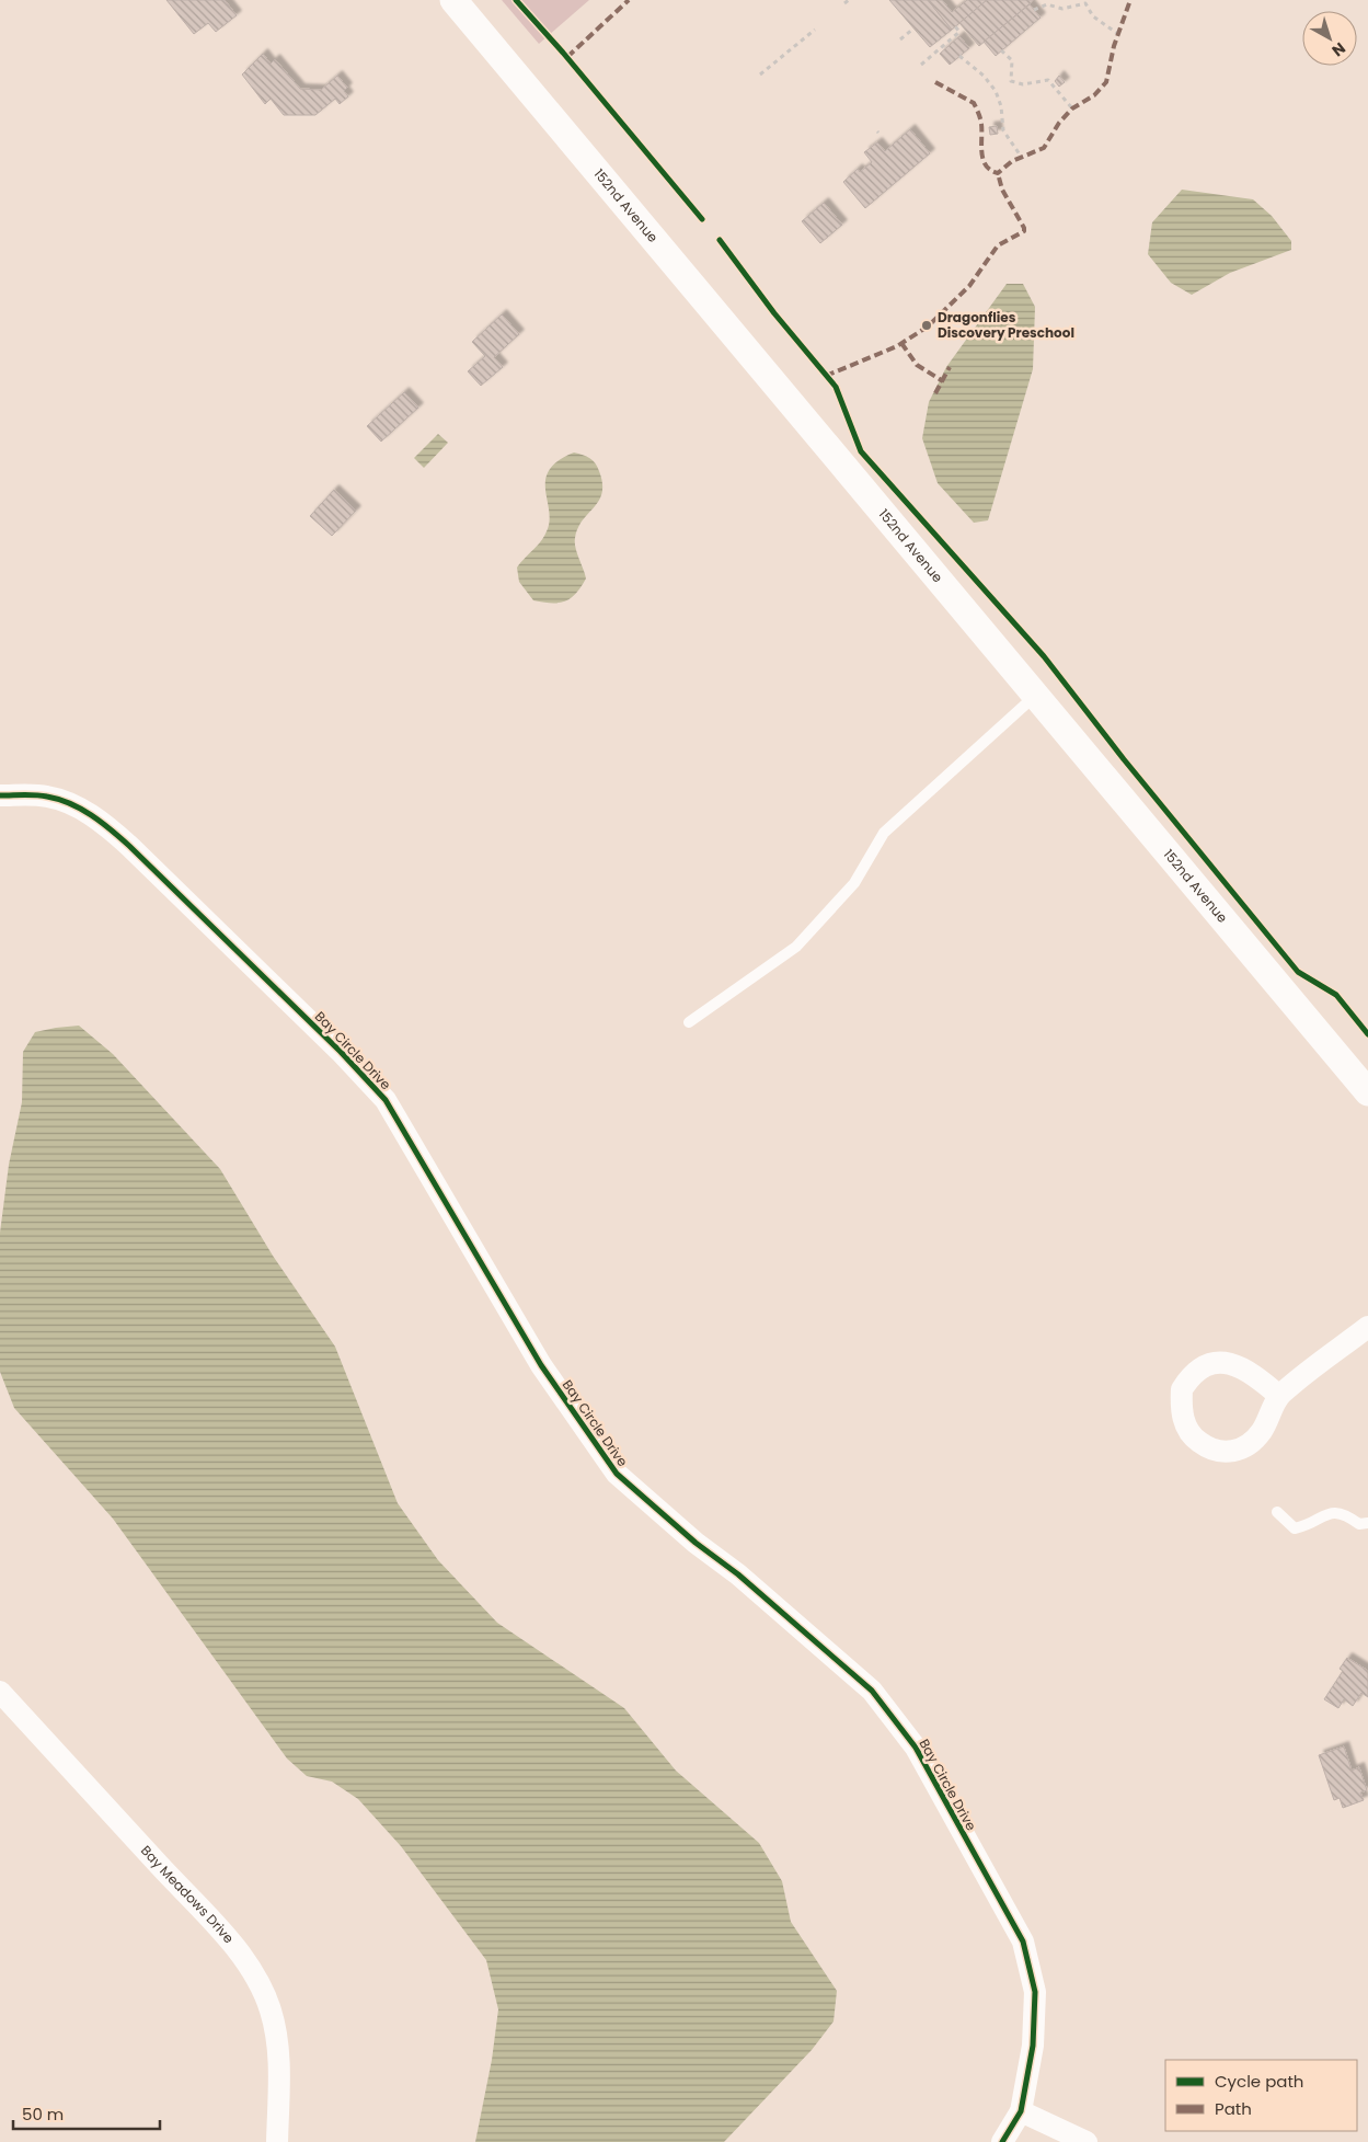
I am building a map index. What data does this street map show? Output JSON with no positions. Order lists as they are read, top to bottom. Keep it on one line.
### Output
{"streets":{"street":["152nd Avenue","Bay Circle Drive","Bay Meadows Drive"]},"places":["Dragonflies Discovery Preschool"],"legend":["Cycle path","Path"],"scale_bar":"50 m","north":"bottom right"}
